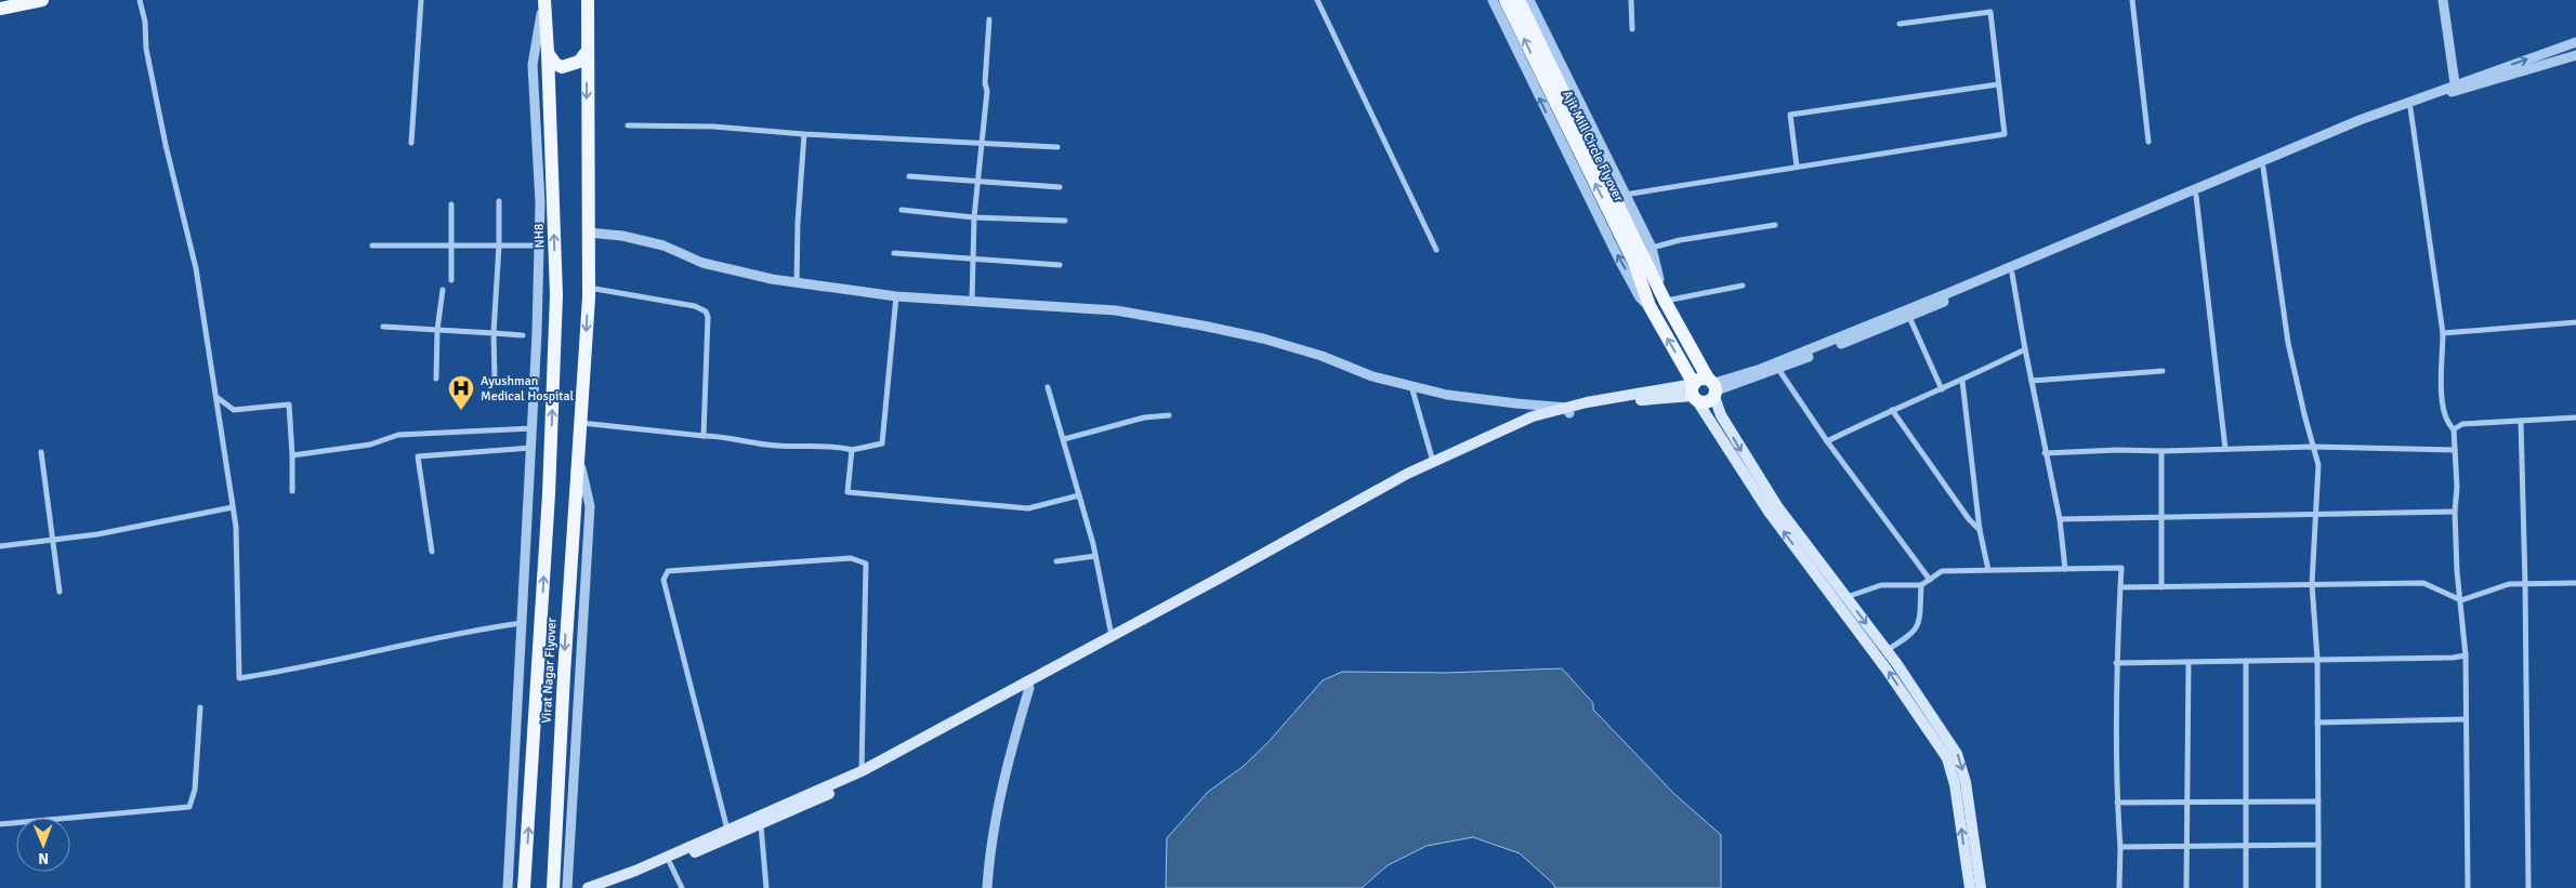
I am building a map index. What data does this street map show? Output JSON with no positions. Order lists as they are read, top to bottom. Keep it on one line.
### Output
{"streets":{"main road":["Ajit Mill Circle Flyover","NH8","Virat Nagar Flyover"]},"crossings":[["NH8","Virat Nagar Flyover"]],"places":{"hospital":["Ayushman Medical Hospital"]},"north":"bottom"}
